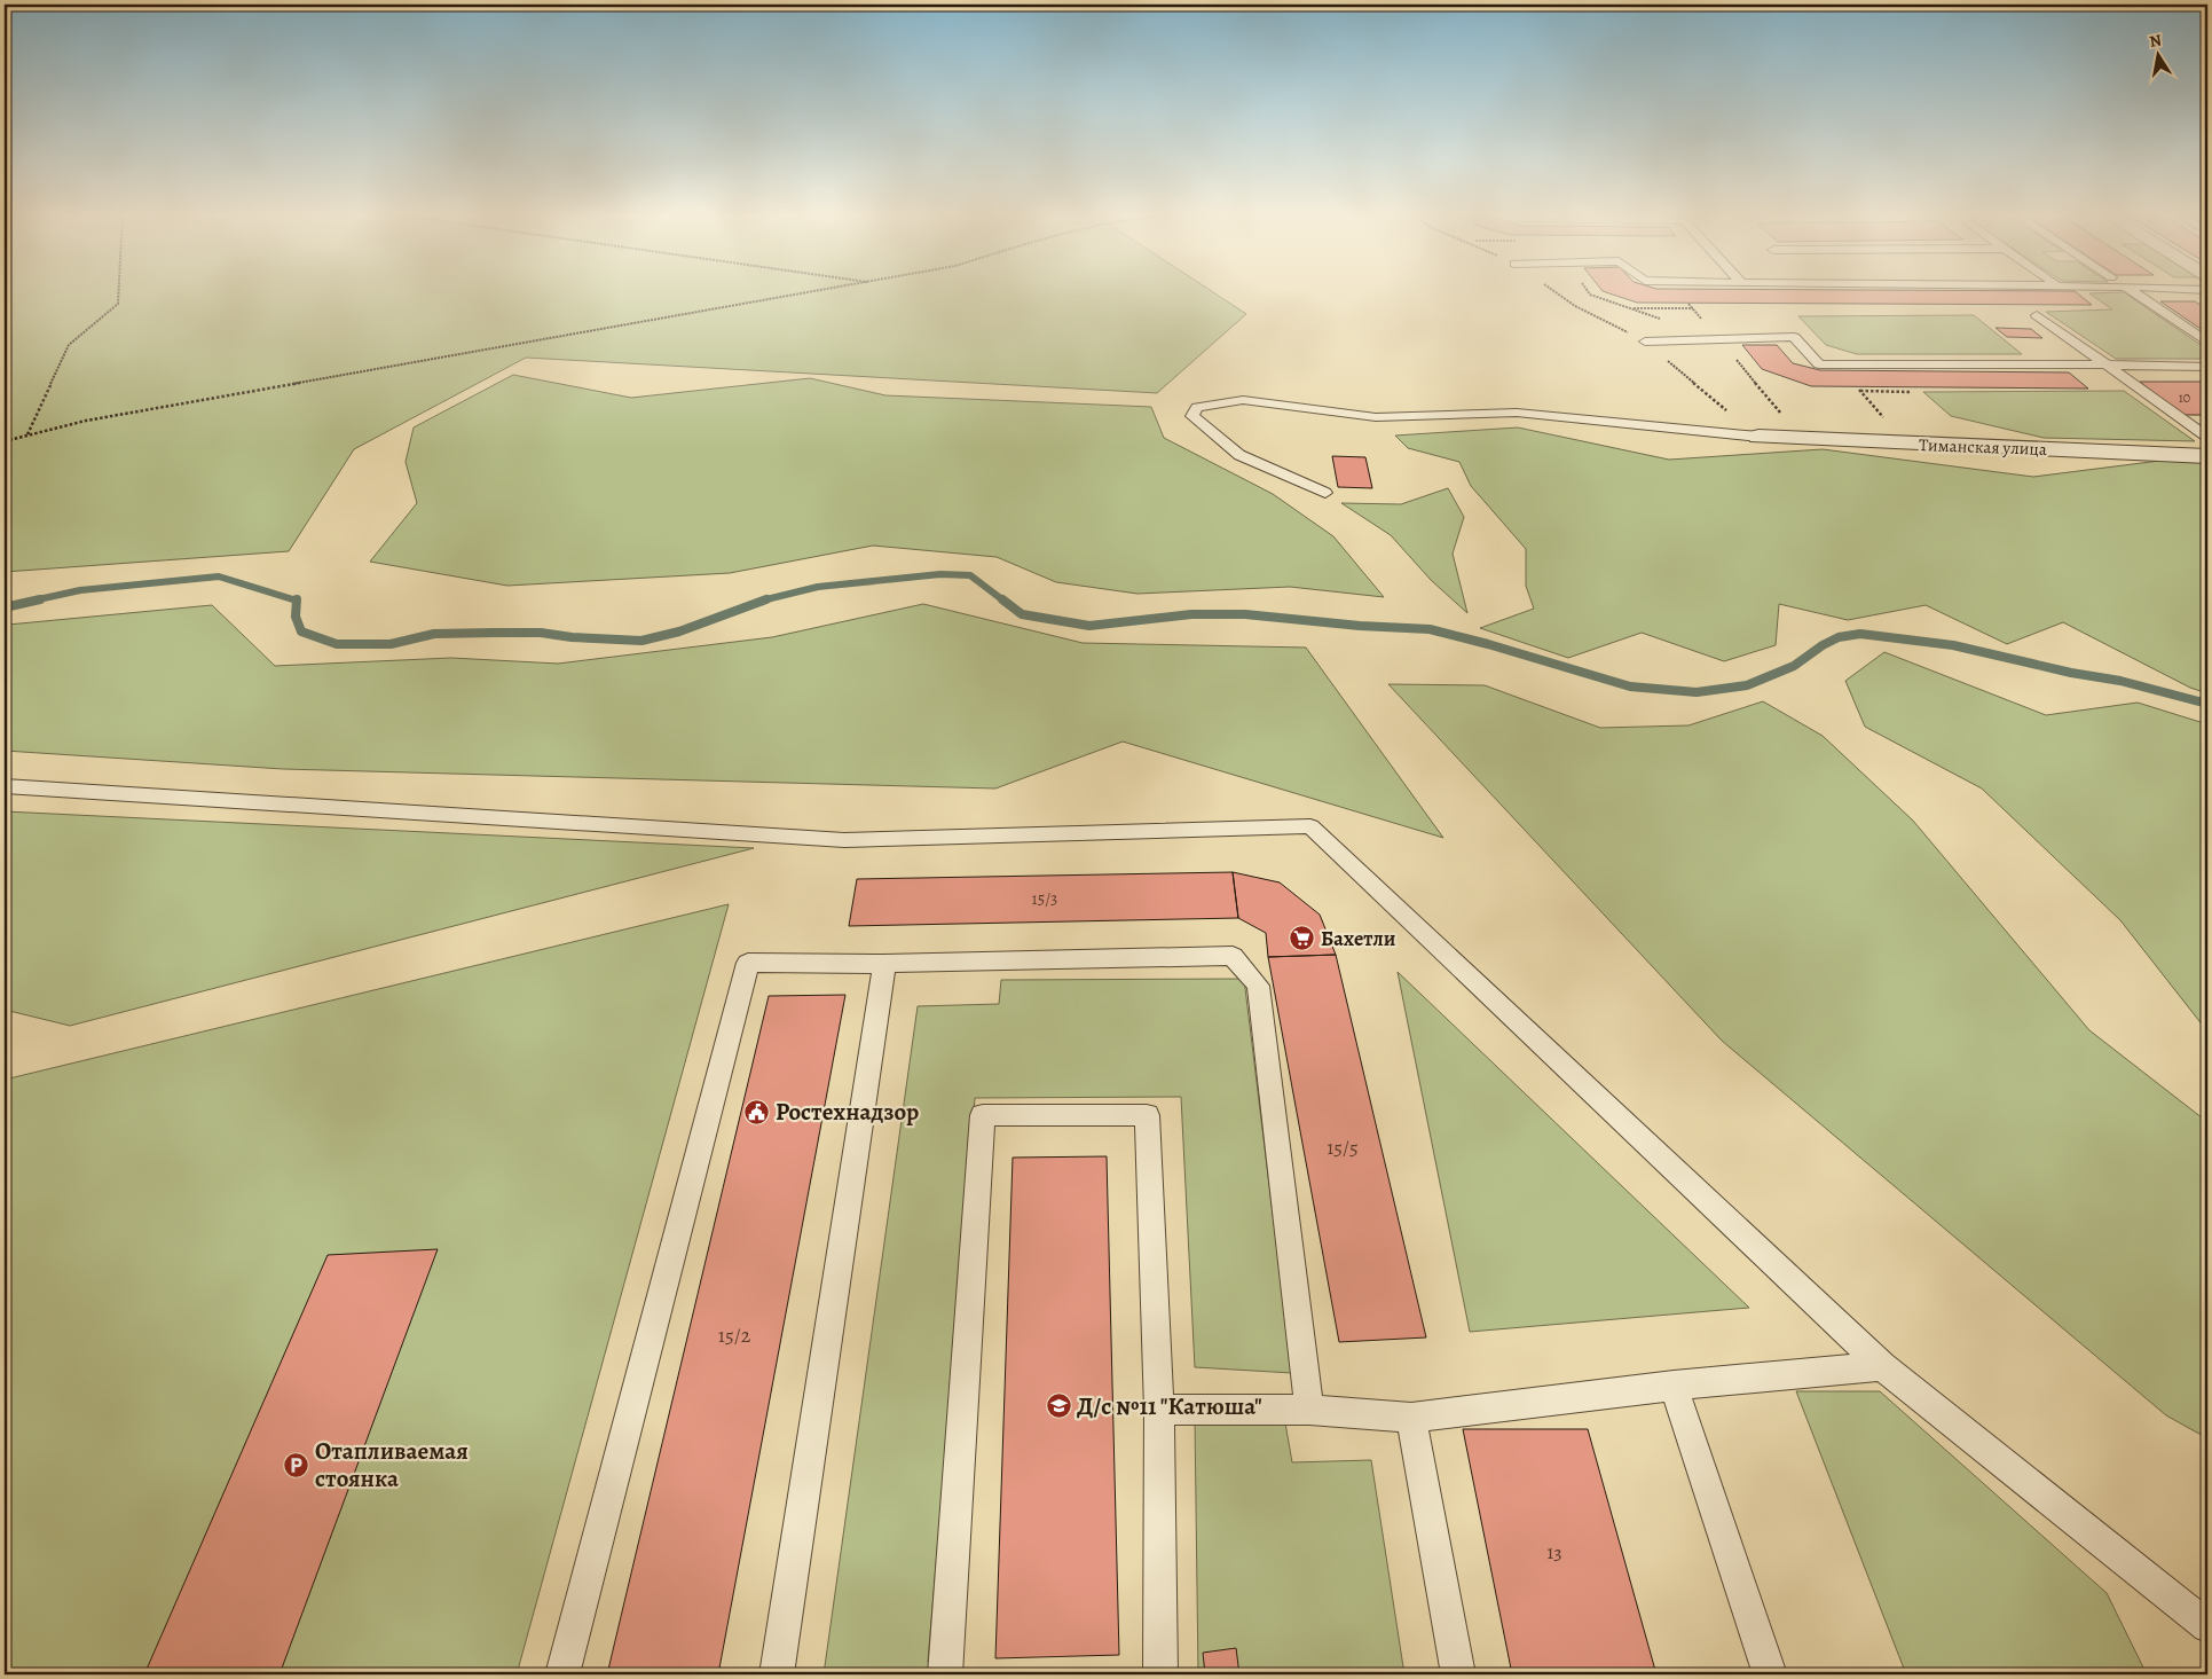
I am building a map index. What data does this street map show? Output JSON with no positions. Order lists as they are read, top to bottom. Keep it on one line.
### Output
{"streets":{"street":["Тиманская улица"]},"places":{"supermarket":["Бахетли"],"public building":["Ростехнадзор"],"school or university":["Д/с №11 \"Катюша\""],"parking":["Отапливаемая стоянка"]},"house_numbers":["10","15/3","15/5","15/2","13"],"north":"top"}
